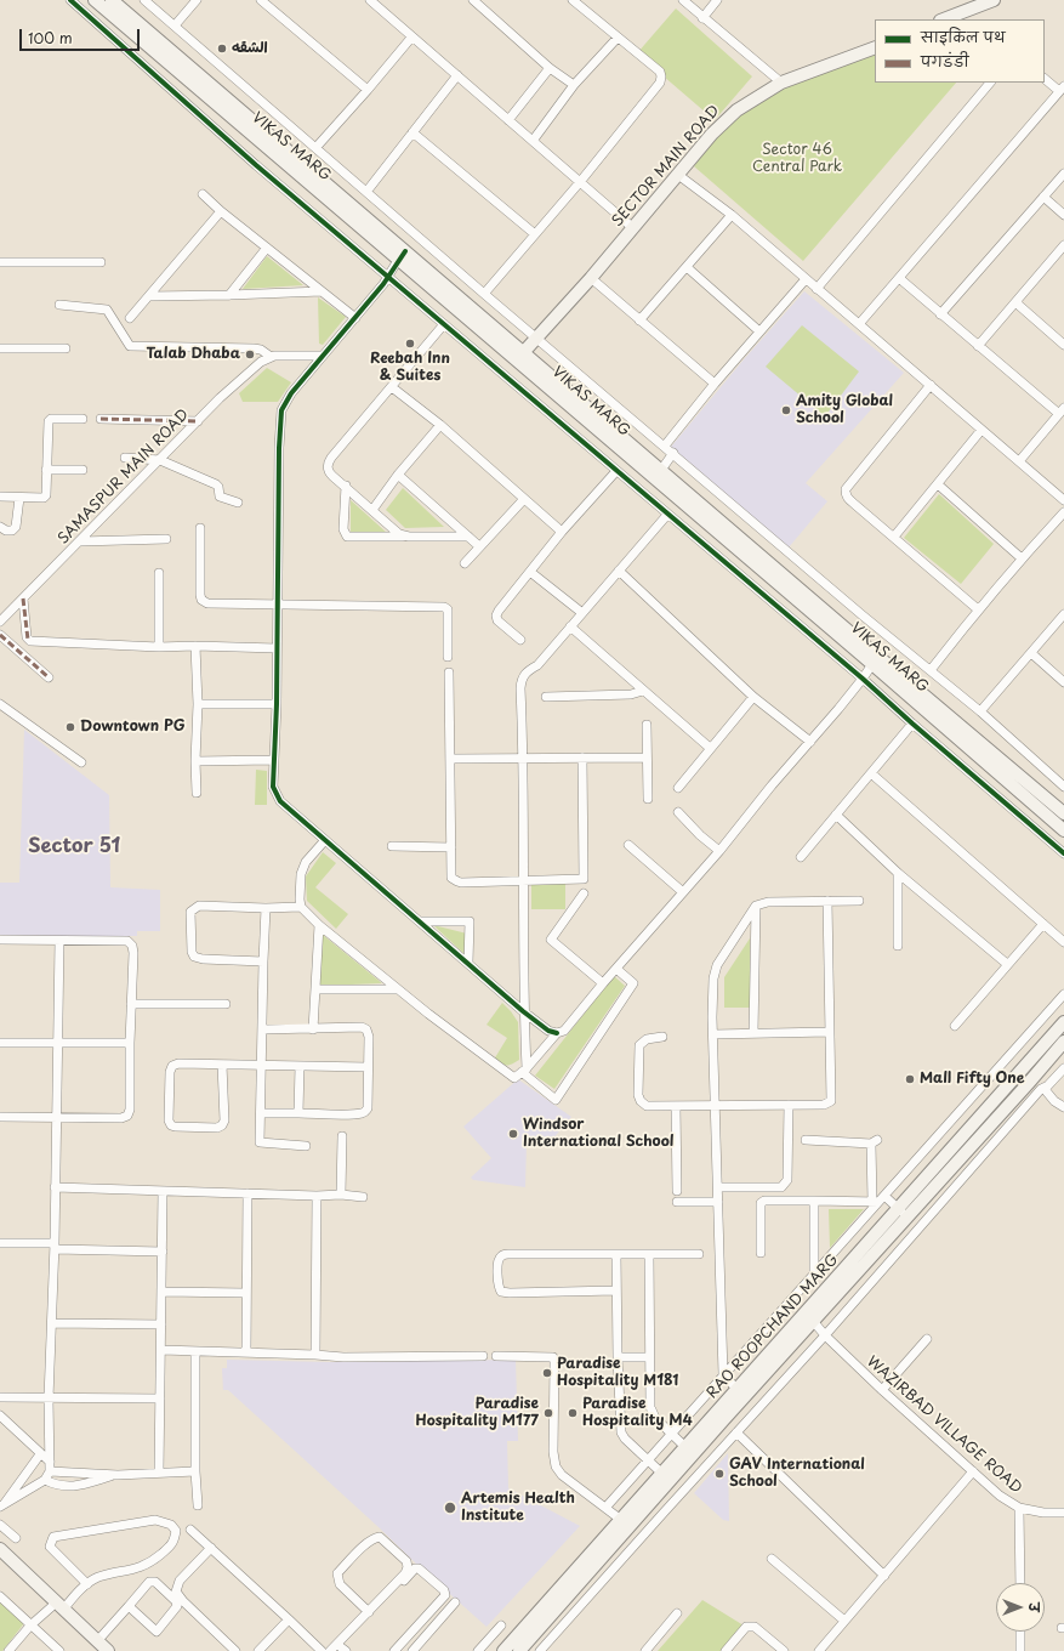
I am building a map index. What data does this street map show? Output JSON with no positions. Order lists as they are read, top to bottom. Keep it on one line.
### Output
{"streets":{"main road":["VIKAS MARG","SECTOR MAIN ROAD","RAO ROOPCHAND MARG"],"street":["SAMASPUR MAIN ROAD","WAZIRBAD VILLAGE ROAD"]},"crossings":[["VIKAS MARG","SECTOR MAIN ROAD"],["RAO ROOPCHAND MARG","WAZIRBAD VILLAGE ROAD"]],"districts":["Sector 51"],"parks":["Sector 46 Central Park"],"places":["الشقه","Reebah Inn & Suites","Talab Dhaba","Amity Global School","Downtown PG","Mall Fifty One","Windsor International School","Paradise Hospitality M181","Paradise Hospitality M177","Paradise Hospitality M4","GAV International School","Artemis Health Institute"],"legend":["साइकिल पथ","पगडंडी"],"scale_bar":"100 m","north":"right"}
